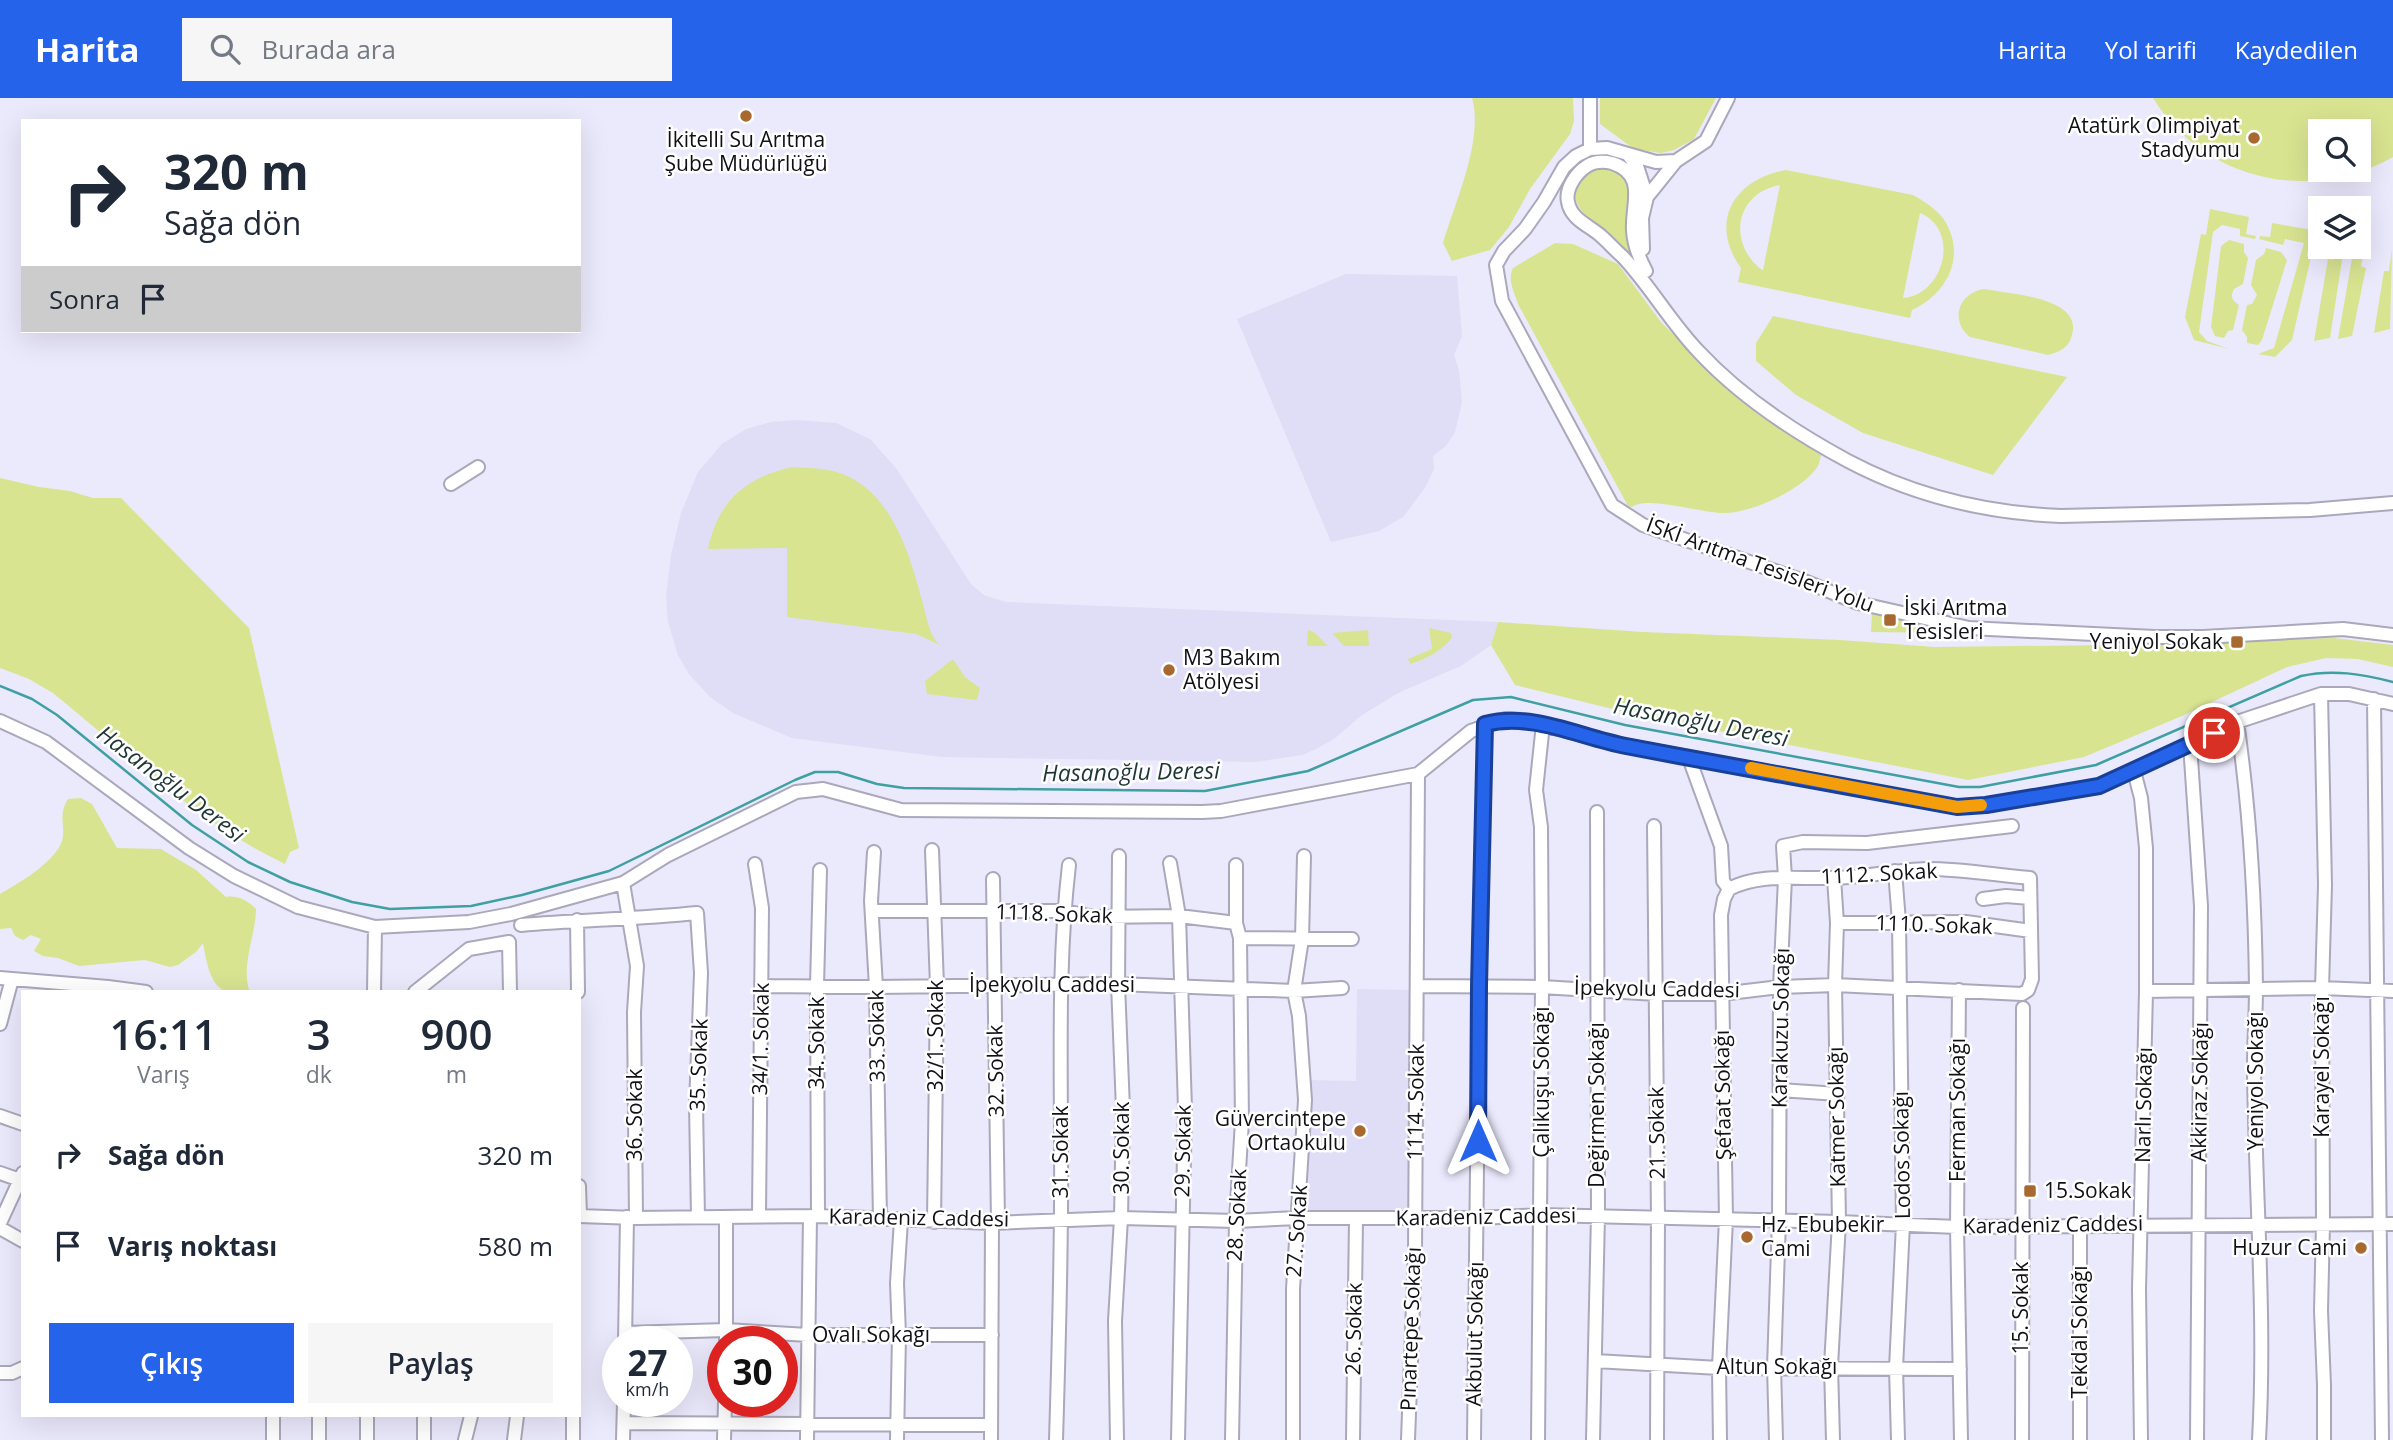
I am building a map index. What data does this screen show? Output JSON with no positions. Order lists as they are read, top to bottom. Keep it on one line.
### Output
{"streets":{"street":["İSKİ Arıtma Tesisleri Yolu","1112. Sokak","1118. Sokak","1110. Sokak","İpekyolu Caddesi","Karakuzu Sokağı","33. Sokak","32/1. Sokak","34/1. Sokak","34. Sokak","35. Sokak","Karayel Sokağı","32. Sokak","Yeniyol Sokağı","Çalıkuşu Sokağı","Akkiraz Sokağı","Şefaat Sokağı","1114. Sokak","Değirmen Sokağı","Narlı Sokağı","Ferman Sokağı","36. Sokak","Katmer Sokağı","21. Sokak","30. Sokak","29. Sokak","31. Sokak","Lodos Sokağı","28. Sokak","Karadeniz Caddesi","27. Sokak","15. Sokak","26. Sokak","Pınartepe Sokağı","Tekdal Sokağı","Akbulut Sokağı","Ovalı Sokağı","Altun Sokağı"]},"crossings":[["1112. Sokak","Karakuzu Sokağı"],["1112. Sokak","Şefaat Sokağı"],["1112. Sokak","Katmer Sokağı"],["1112. Sokak","Lodos Sokağı"],["1118. Sokak","33. Sokak"],["1118. Sokak","32/1. Sokak"],["1118. Sokak","32. Sokak"],["1118. Sokak","30. Sokak"],["1118. Sokak","29. Sokak"],["1118. Sokak","31. Sokak"],["1118. Sokak","28. Sokak"],["1110. Sokak","İpekyolu Caddesi"],["1110. Sokak","Katmer Sokağı"],["1110. Sokak","Lodos Sokağı"],["İpekyolu Caddesi","Karakuzu Sokağı"],["İpekyolu Caddesi","33. Sokak"],["İpekyolu Caddesi","32/1. Sokak"],["İpekyolu Caddesi","34/1. Sokak"],["İpekyolu Caddesi","34. Sokak"],["İpekyolu Caddesi","32. Sokak"],["İpekyolu Caddesi","Çalıkuşu Sokağı"],["İpekyolu Caddesi","Şefaat Sokağı"],["İpekyolu Caddesi","1114. Sokak"],["İpekyolu Caddesi","Değirmen Sokağı"],["İpekyolu Caddesi","Ferman Sokağı"],["İpekyolu Caddesi","Katmer Sokağı"],["İpekyolu Caddesi","21. Sokak"],["İpekyolu Caddesi","30. Sokak"],["İpekyolu Caddesi","29. Sokak"],["İpekyolu Caddesi","31. Sokak"],["İpekyolu Caddesi","Lodos Sokağı"],["İpekyolu Caddesi","28. Sokak"],["İpekyolu Caddesi","27. Sokak"],["İpekyolu Caddesi","Akbulut Sokağı"],["Karakuzu Sokağı","Karadeniz Caddesi"],["Karakuzu Sokağı","Altun Sokağı"],["33. Sokak","Karadeniz Caddesi"],["32/1. Sokak","Karadeniz Caddesi"],["34/1. Sokak","Karadeniz Caddesi"],["34. Sokak","Karadeniz Caddesi"],["34. Sokak","Ovalı Sokağı"],["35. Sokak","36. Sokak"],["35. Sokak","Karadeniz Caddesi"],["Karayel Sokağı","Karadeniz Caddesi"],["32. Sokak","Karadeniz Caddesi"],["32. Sokak","Ovalı Sokağı"],["Yeniyol Sokağı","Karadeniz Caddesi"],["Çalıkuşu Sokağı","Karadeniz Caddesi"],["Akkiraz Sokağı","Karadeniz Caddesi"],["Şefaat Sokağı","Karadeniz Caddesi"],["Şefaat Sokağı","Altun Sokağı"],["1114. Sokak","Karadeniz Caddesi"],["1114. Sokak","Pınartepe Sokağı"],["Değirmen Sokağı","Karadeniz Caddesi"],["Değirmen Sokağı","Altun Sokağı"],["Narlı Sokağı","Karadeniz Caddesi"],["Ferman Sokağı","Karadeniz Caddesi"],["Ferman Sokağı","Altun Sokağı"],["36. Sokak","Karadeniz Caddesi"],["Katmer Sokağı","Karadeniz Caddesi"],["Katmer Sokağı","Altun Sokağı"],["21. Sokak","Karadeniz Caddesi"],["21. Sokak","Altun Sokağı"],["30. Sokak","Karadeniz Caddesi"],["29. Sokak","Karadeniz Caddesi"],["31. Sokak","Karadeniz Caddesi"],["Lodos Sokağı","Karadeniz Caddesi"],["Lodos Sokağı","Altun Sokağı"],["28. Sokak","Karadeniz Caddesi"],["Karadeniz Caddesi","27. Sokak"],["Karadeniz Caddesi","15. Sokak"],["Karadeniz Caddesi","26. Sokak"],["Karadeniz Caddesi","Pınartepe Sokağı"],["Karadeniz Caddesi","Tekdal Sokağı"],["Karadeniz Caddesi","Akbulut Sokağı"]],"water":["Hasanoğlu Deresi"],"places":{"other":["İkitelli Su Arıtma Şube Müdürlüğü","Atatürk Olimpiyat Stadyumu","M3 Bakım Atölyesi","Güvercintepe Ortaokulu","Hz. Ebubekir Cami","Huzur Cami"],"transit":["İski Arıtma Tesisleri","Yeniyol Sokak","15.Sokak"]},"page":{"header":"Harita","search":"Burada ara","nav":["Harita","Yol tarifi","Kaydedilen"],"turn":["320 m","Sağa dön"],"then":"Sonra","eta":["16:11","Varış","3","dk","900","m"],"list":[{"name":"Sağa dön","value":"320 m"},{"name":"Varış noktası","value":"580 m"}],"buttons":["Çıkış","Paylaş"],"speed":"27 km/h","limit":"30"}}
